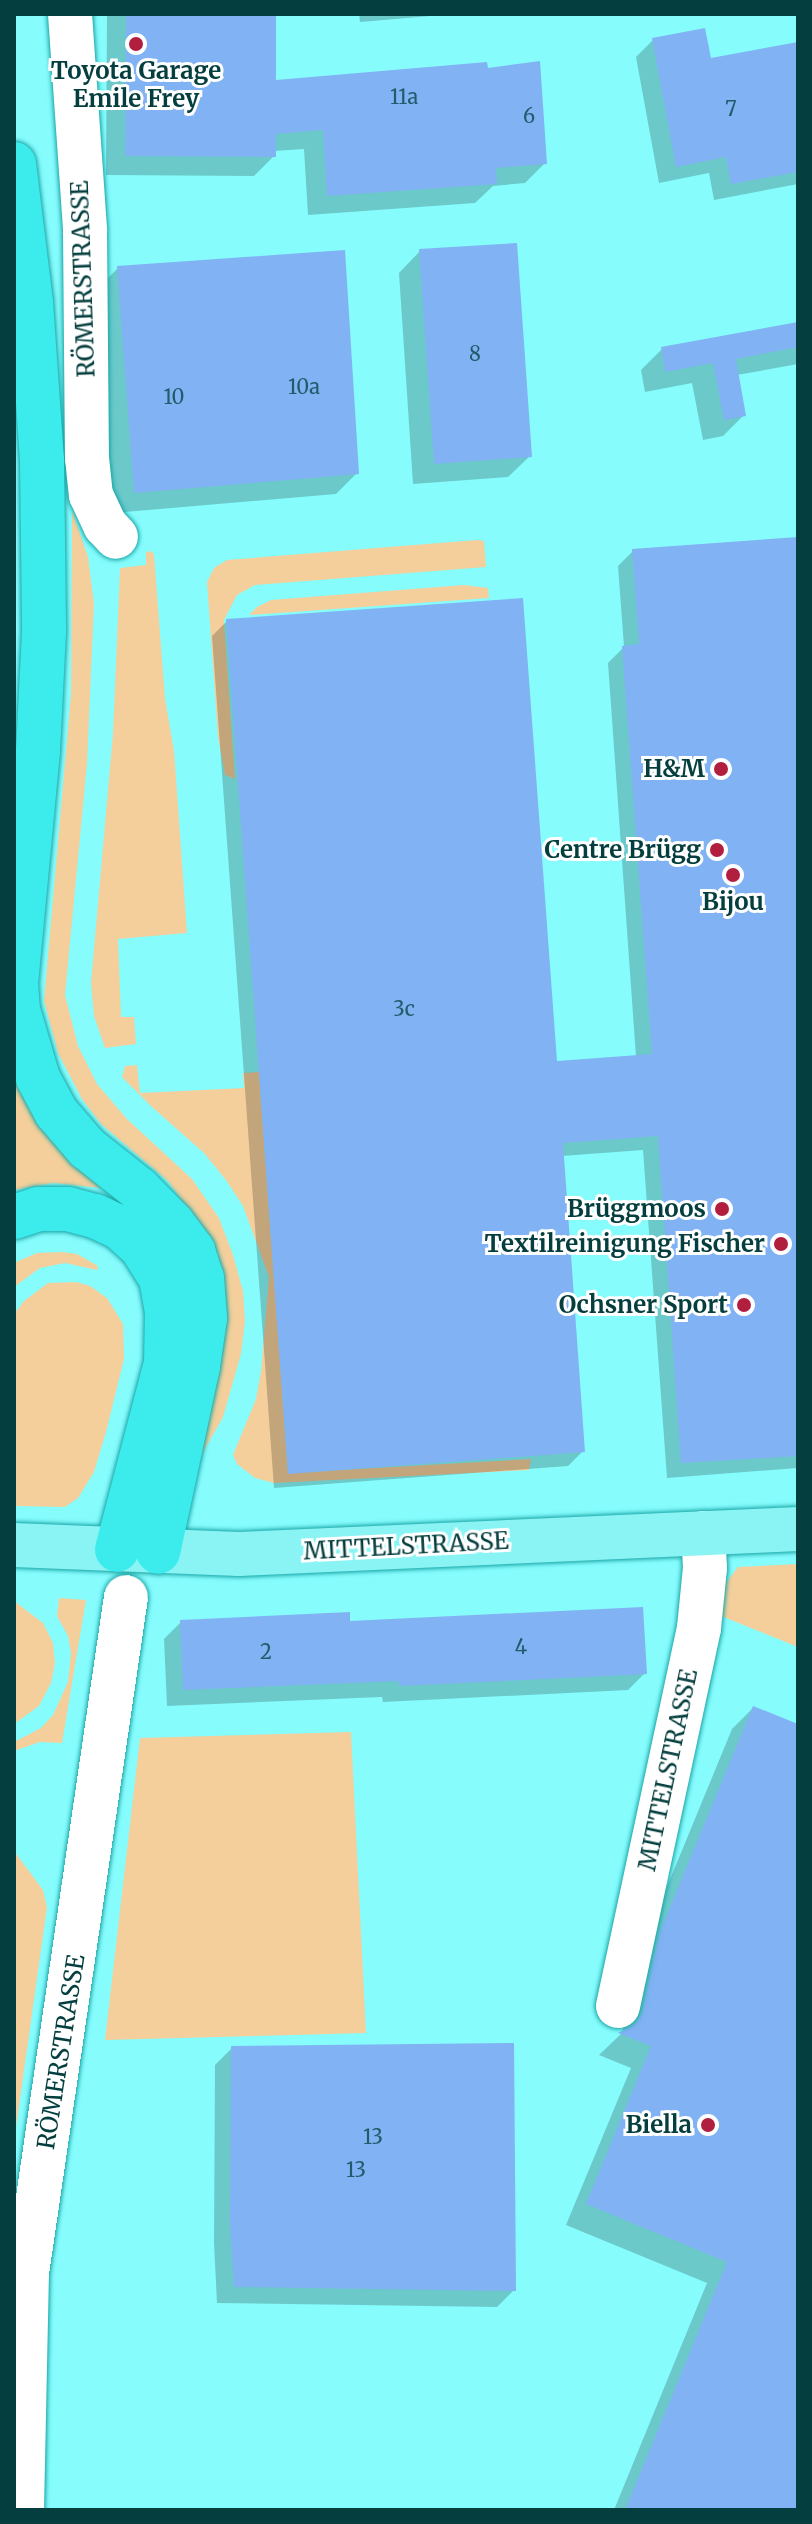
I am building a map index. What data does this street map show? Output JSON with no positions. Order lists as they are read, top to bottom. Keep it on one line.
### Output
{"streets":{"main road":["MITTELSTRASSE"],"street":["RÖMERSTRASSE"]},"places":["Toyota Garage Emile Frey","H&M","Centre Brügg","Bijou","Brüggmoos","Textilreinigung Fischer","Ochsner Sport","Biella"],"house_numbers":["11a","7","6","8","10a","10","3c","4","2","13","13"]}
